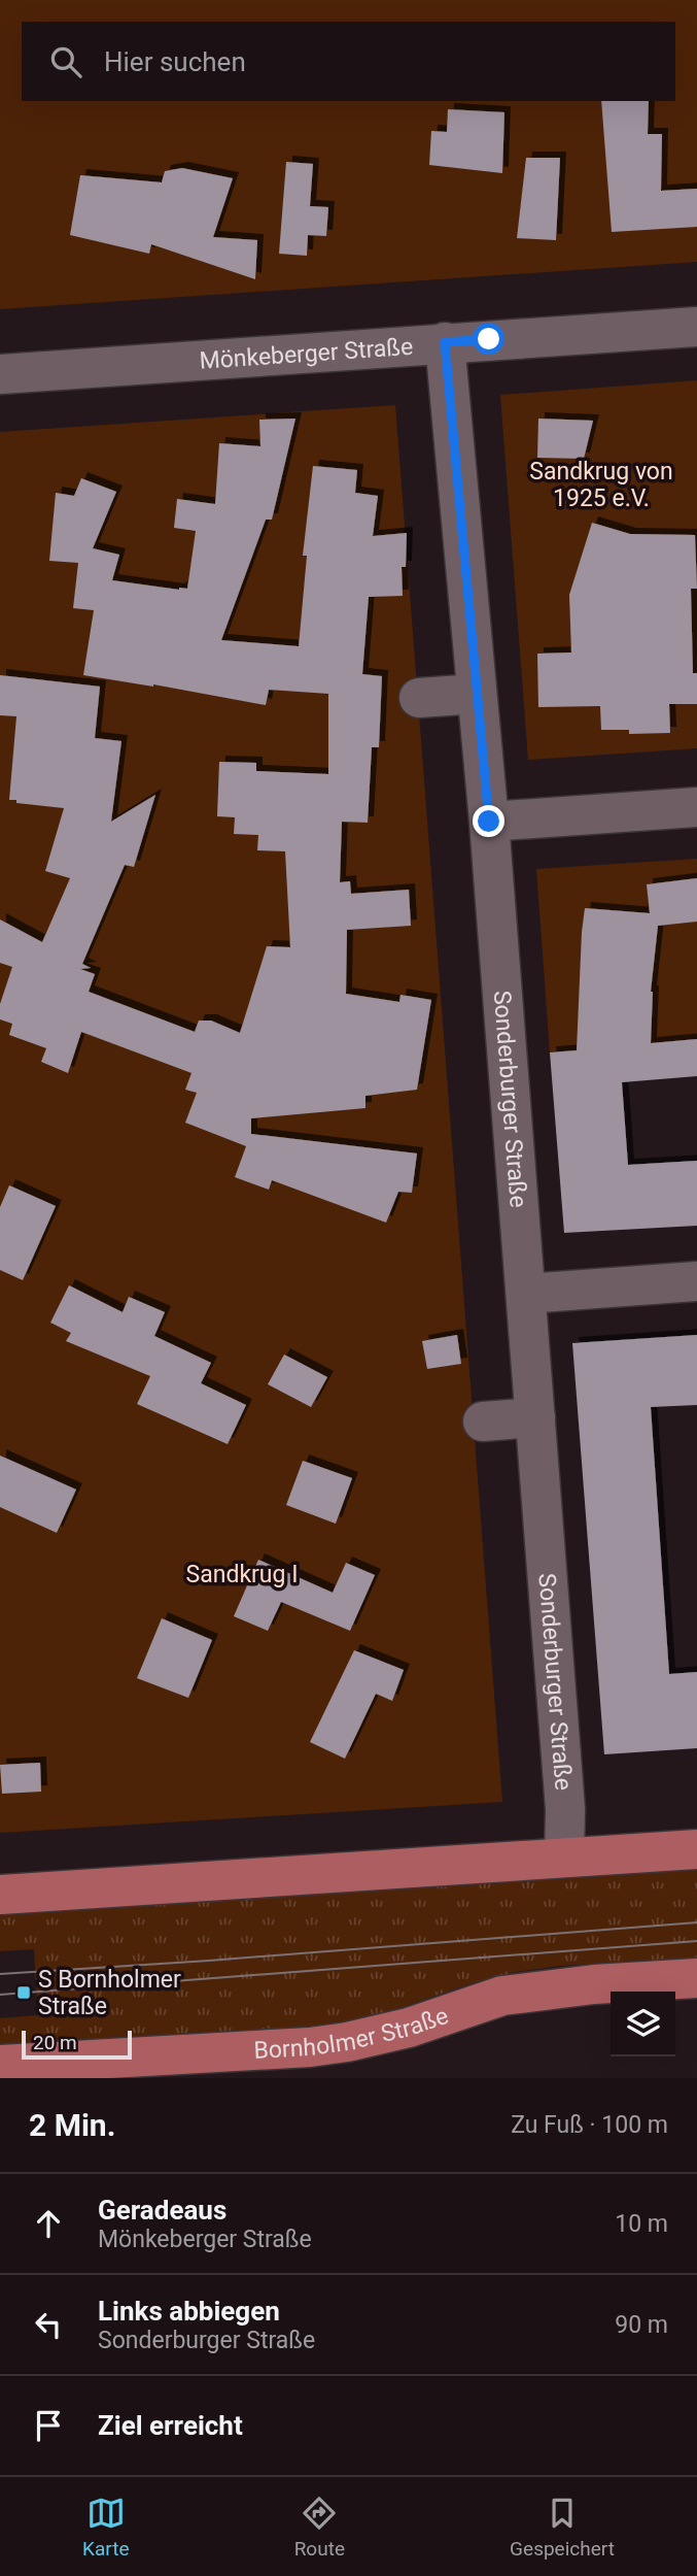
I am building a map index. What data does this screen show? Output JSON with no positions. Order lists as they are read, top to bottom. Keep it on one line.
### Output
{"streets":{"main road":["Bornholmer Straße"],"street":["Mönkeberger Straße","Sonderburger Straße"]},"crossings":[["Mönkeberger Straße","Sonderburger Straße"]],"parks":["Sandkrug von 1925 e.V.","Sandkrug I"],"places":{"transit":["S Bornholmer Straße"]},"scale_bar":"20 m","page":{"search":"Hier suchen","scale":"20 m","heading":["2 Min.","Zu Fuß · 100 m"],"list":[["Geradeaus","Mönkeberger Straße","10 m"],["Links abbiegen","Sonderburger Straße","90 m"],"Ziel erreicht"],"nav":["Karte","Route","Gespeichert"]}}
